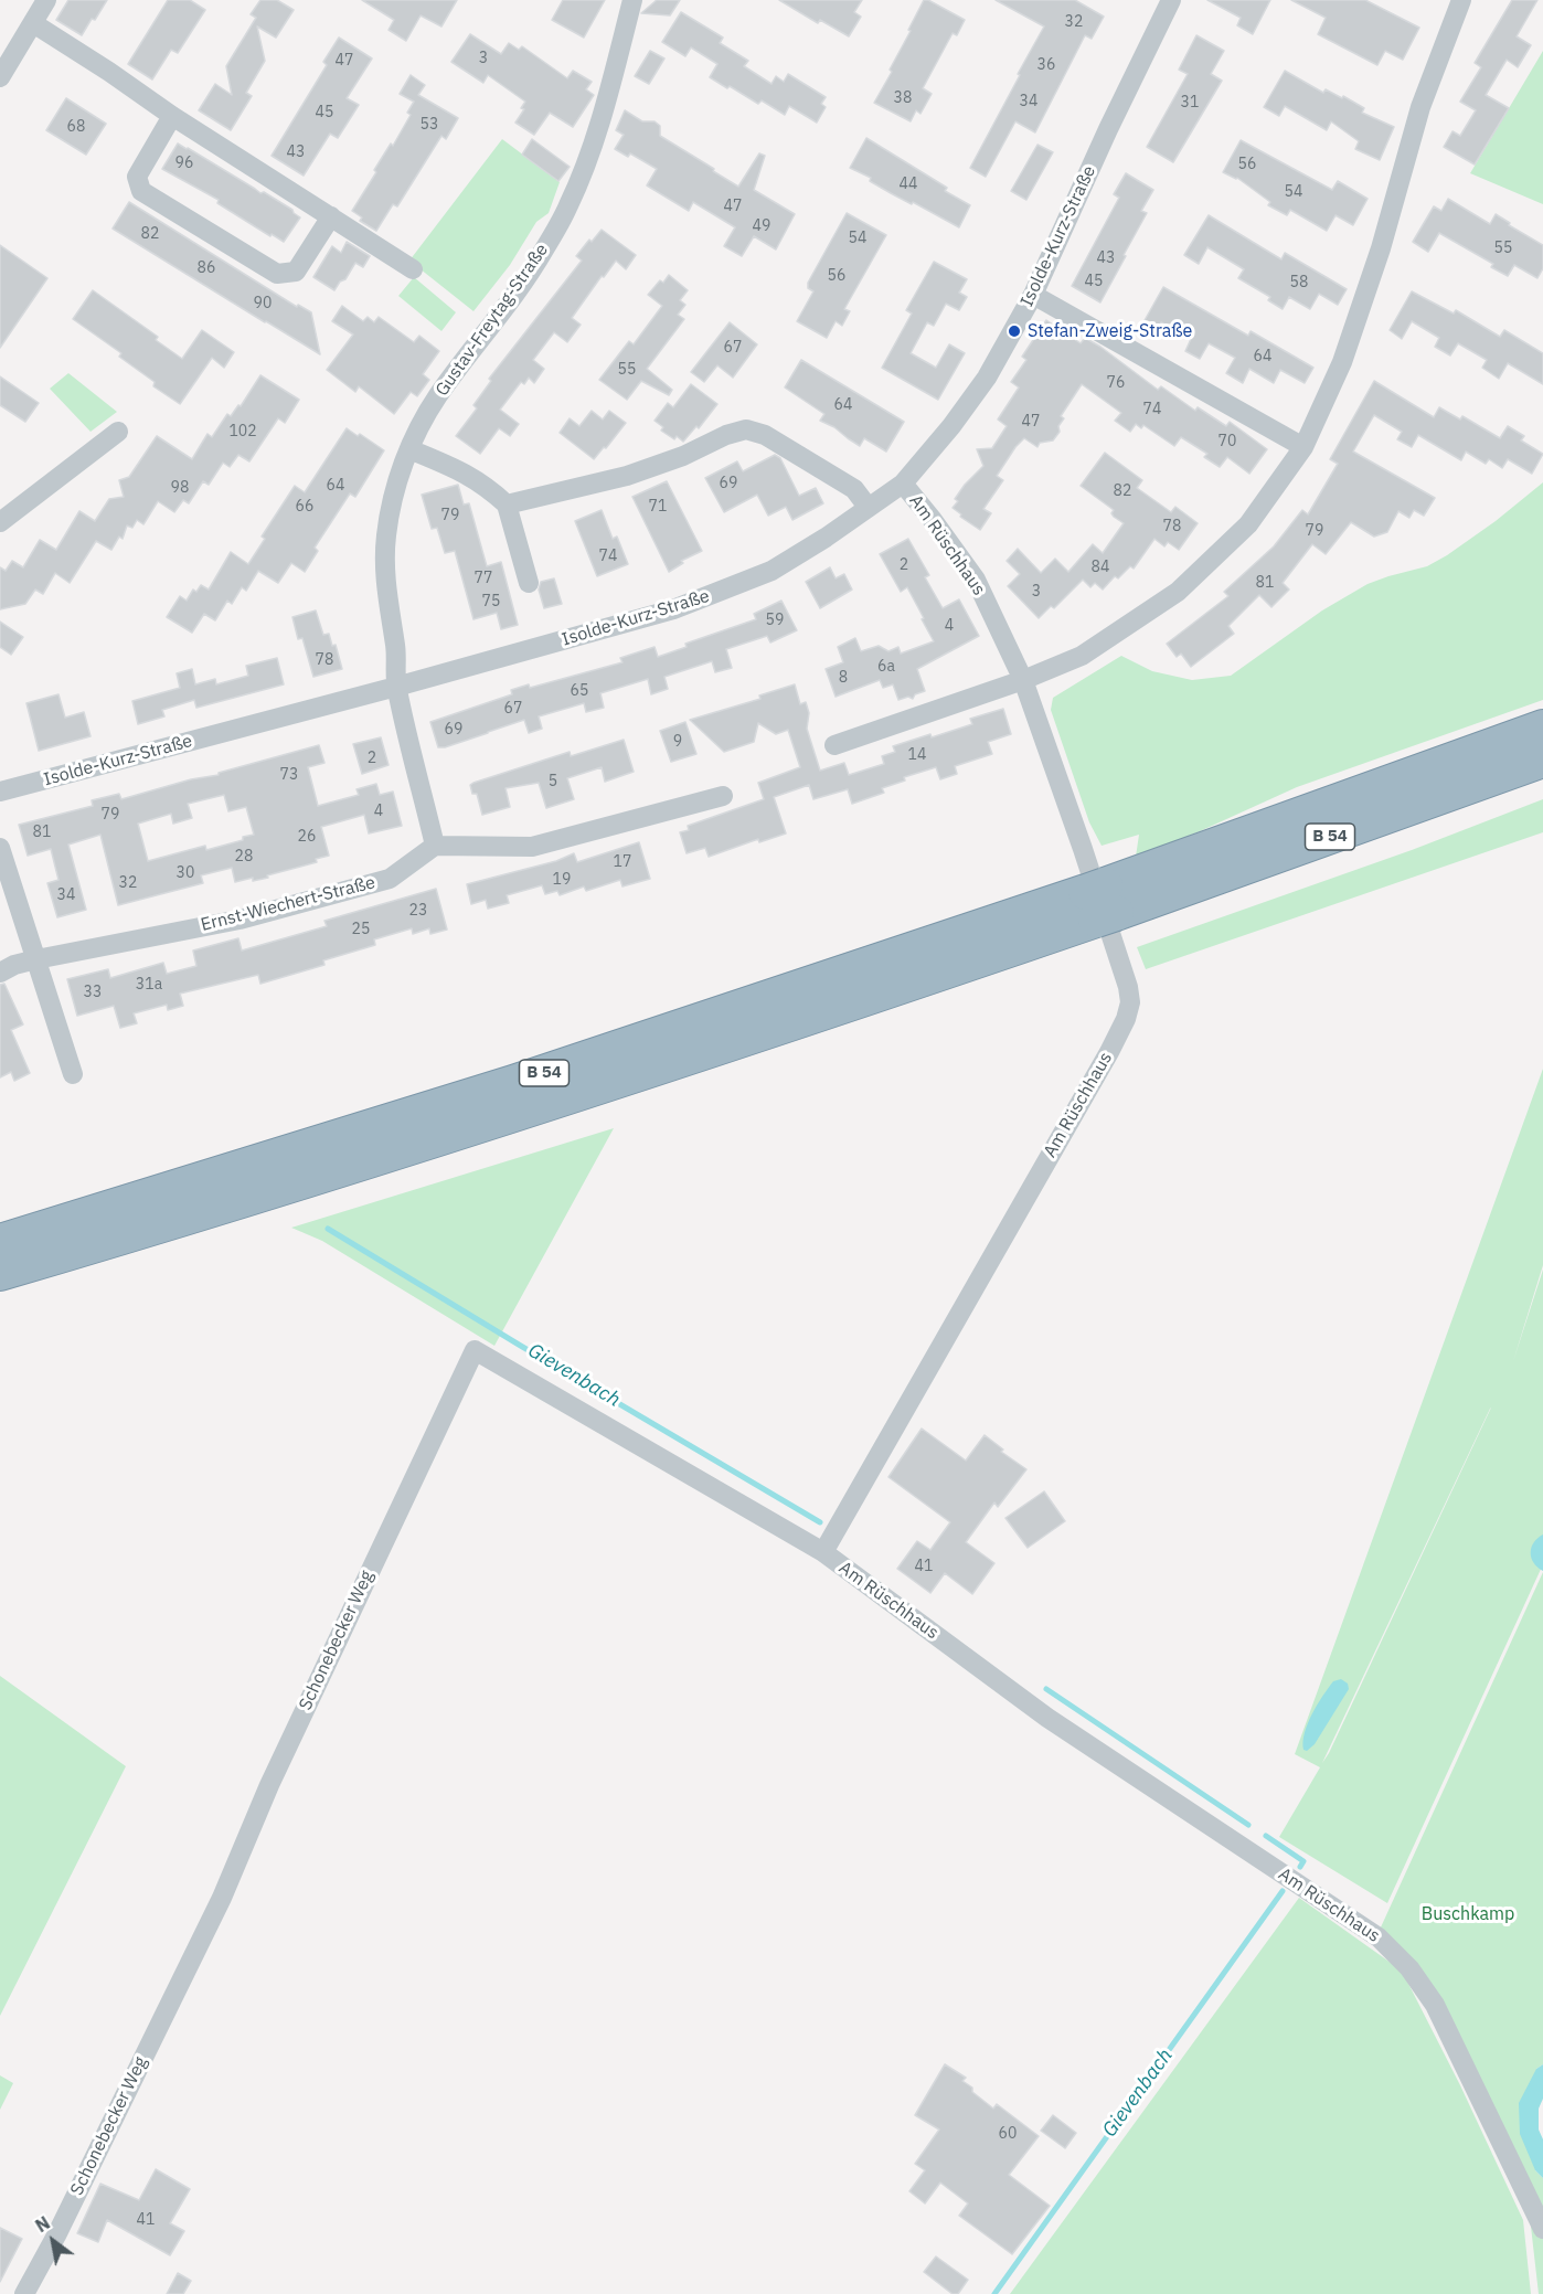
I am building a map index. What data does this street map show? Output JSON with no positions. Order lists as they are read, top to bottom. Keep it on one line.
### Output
{"streets":{"highway":["B 54"],"street":["Isolde-Kurz-Straße","Gustav-Freytag-Straße","Am Rüschhaus","Ernst-Wiechert-Straße","Schonebecker Weg"]},"crossings":[["Isolde-Kurz-Straße","Gustav-Freytag-Straße"],["Isolde-Kurz-Straße","Am Rüschhaus"],["Gustav-Freytag-Straße","Ernst-Wiechert-Straße"],["Am Rüschhaus","Schonebecker Weg"]],"water":["Gievenbach"],"parks":["Buschkamp"],"places":["Stefan-Zweig-Straße"],"house_numbers":["32","3","47","36","38","34","31","45","53","68","43","96","56","44","54","47","49","82","54","55","43","86","56","45","58","90","67","64","55","76","64","74","47","102","70","69","64","98","82","66","71","79","78","79","74","2","84","77","81","3","75","59","4","78","6a","8","65","67","69","9","14","2","73","5","4","79","81","26","28","17","30","19","32","34","23","25","31a","33","41","60","41"],"north":"top left"}
